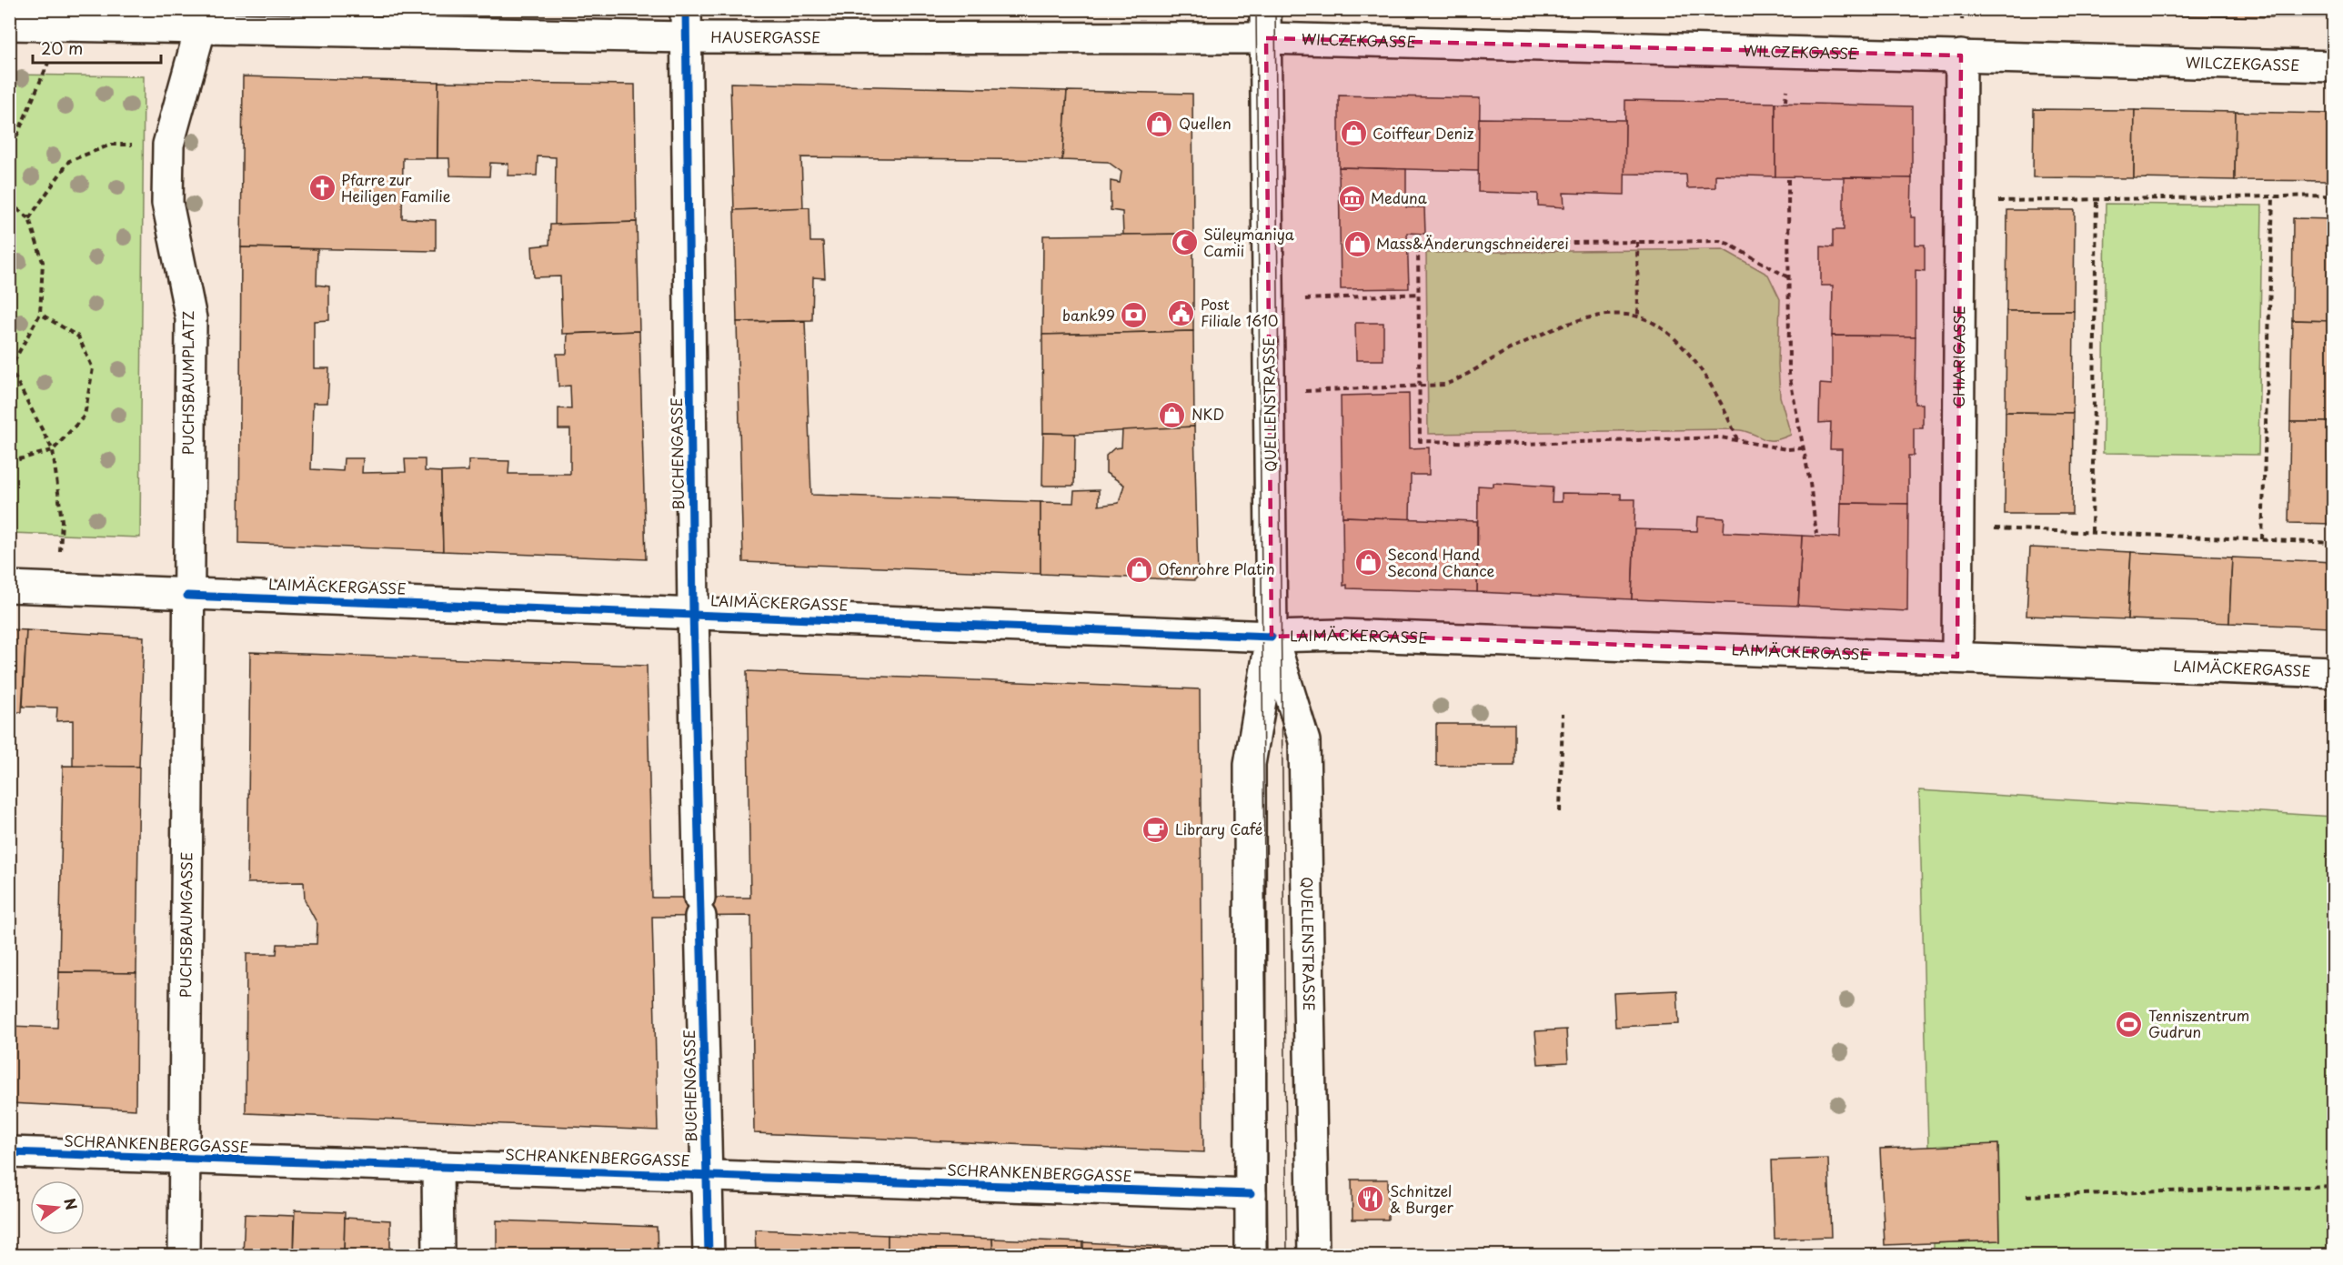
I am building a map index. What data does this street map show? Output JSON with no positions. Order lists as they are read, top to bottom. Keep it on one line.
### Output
{"streets":{"street":["HAUSERGASSE","WILCZEKGASSE","CHIARIGASSE","PUCHSBAUMPLATZ","QUELLENSTRASSE","BUCHENGASSE","LAIMÄCKERGASSE","PUCHSBAUMGASSE","SCHRANKENBERGGASSE"]},"crossings":[["HAUSERGASSE","WILCZEKGASSE"],["HAUSERGASSE","PUCHSBAUMPLATZ"],["HAUSERGASSE","QUELLENSTRASSE"],["HAUSERGASSE","BUCHENGASSE"],["WILCZEKGASSE","CHIARIGASSE"],["WILCZEKGASSE","QUELLENSTRASSE"],["CHIARIGASSE","LAIMÄCKERGASSE"],["PUCHSBAUMPLATZ","LAIMÄCKERGASSE"],["PUCHSBAUMPLATZ","PUCHSBAUMGASSE"],["QUELLENSTRASSE","LAIMÄCKERGASSE"],["QUELLENSTRASSE","SCHRANKENBERGGASSE"],["BUCHENGASSE","LAIMÄCKERGASSE"],["BUCHENGASSE","SCHRANKENBERGGASSE"],["LAIMÄCKERGASSE","PUCHSBAUMGASSE"],["PUCHSBAUMGASSE","SCHRANKENBERGGASSE"]],"places":{"shop":["Quellen","Coiffeur Deniz","Mass&Änderungschneiderei","NKD","Second Hand Second Chance","Ofenrohre Platin"],"church":["Pfarre zur Heiligen Familie"],"museum":["Meduna"],"mosque":["Süleymaniya Camii"],"public building":["Post Filiale 1610"],"bank":["bank99"],"cafe":["Library Café"],"sports":["Tenniszentrum Gudrun"],"restaurant":["Schnitzel & Burger"]},"scale_bar":"20 m","north":"right"}
